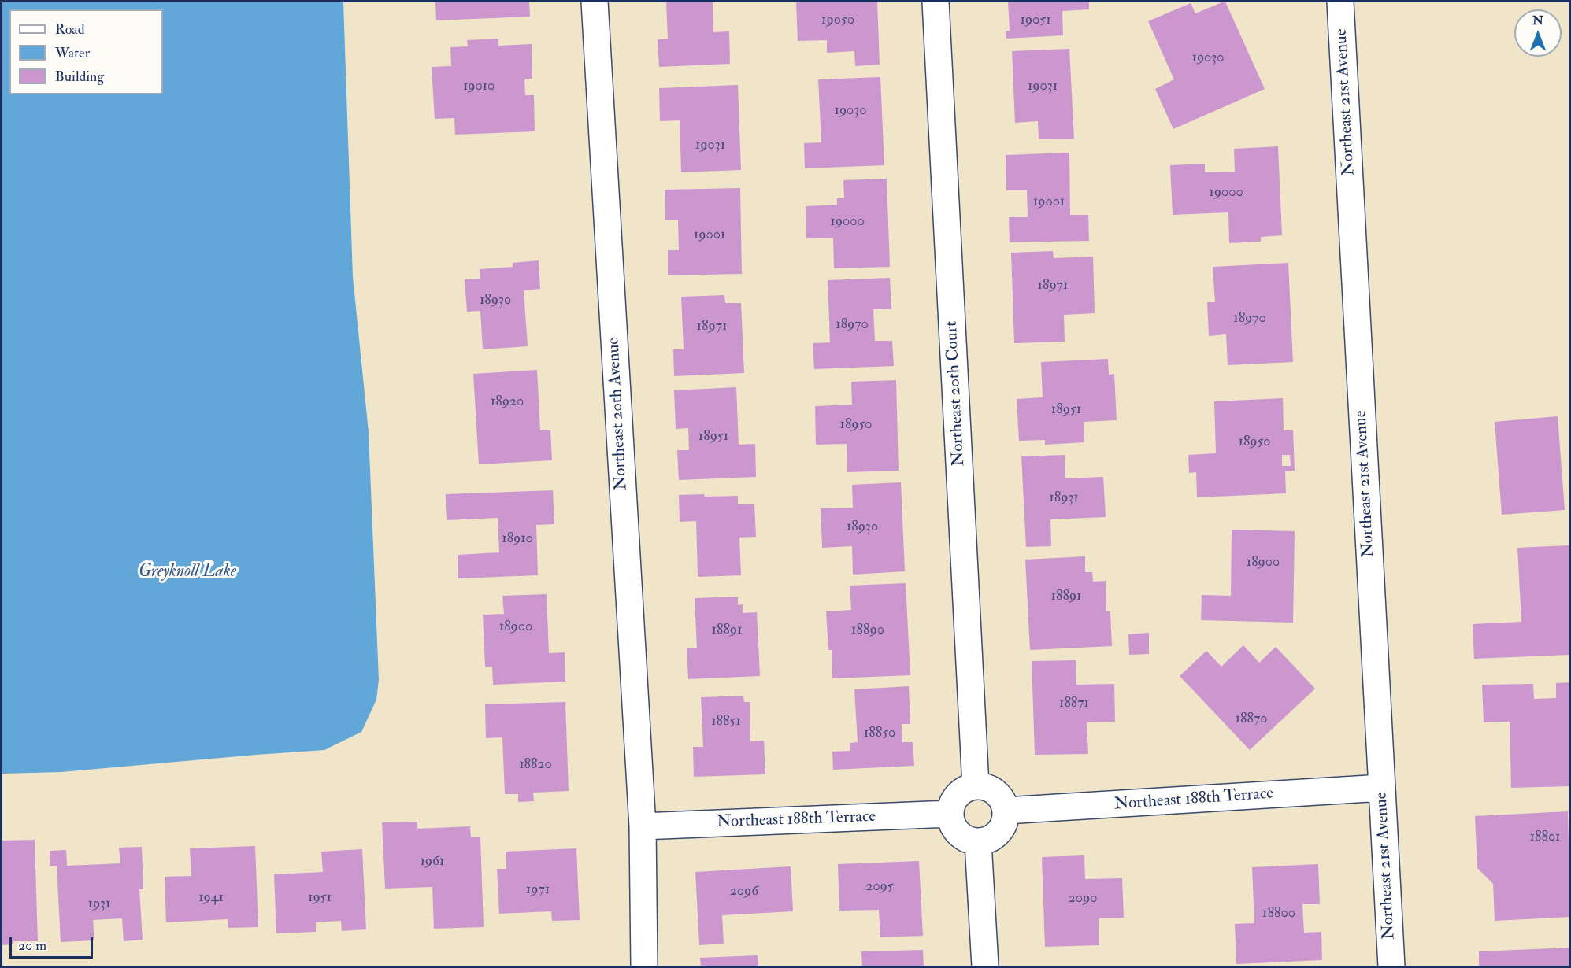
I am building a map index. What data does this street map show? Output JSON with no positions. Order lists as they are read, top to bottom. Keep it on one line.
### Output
{"streets":{"street":["Northeast 21st Avenue","Northeast 20th Court","Northeast 20th Avenue","Northeast 188th Terrace"]},"crossings":[["Northeast 21st Avenue","Northeast 188th Terrace"],["Northeast 20th Court","Northeast 188th Terrace"],["Northeast 20th Avenue","Northeast 188th Terrace"]],"water":["Greyknoll Lake"],"house_numbers":["19050","19051","19030","19010","19031","19030","19031","19000","19001","19000","19001","18971","18930","18970","18970","18971","18920","18951","18950","18951","18950","18931","18930","18910","18900","18891","18900","18891","18890","18871","18870","18851","18850","18820","18801","1961","2095","1971","2096","1941","1951","2090","1931","18800"],"legend":["Road","Water","Building"],"scale_bar":"20 m","north":"top"}
